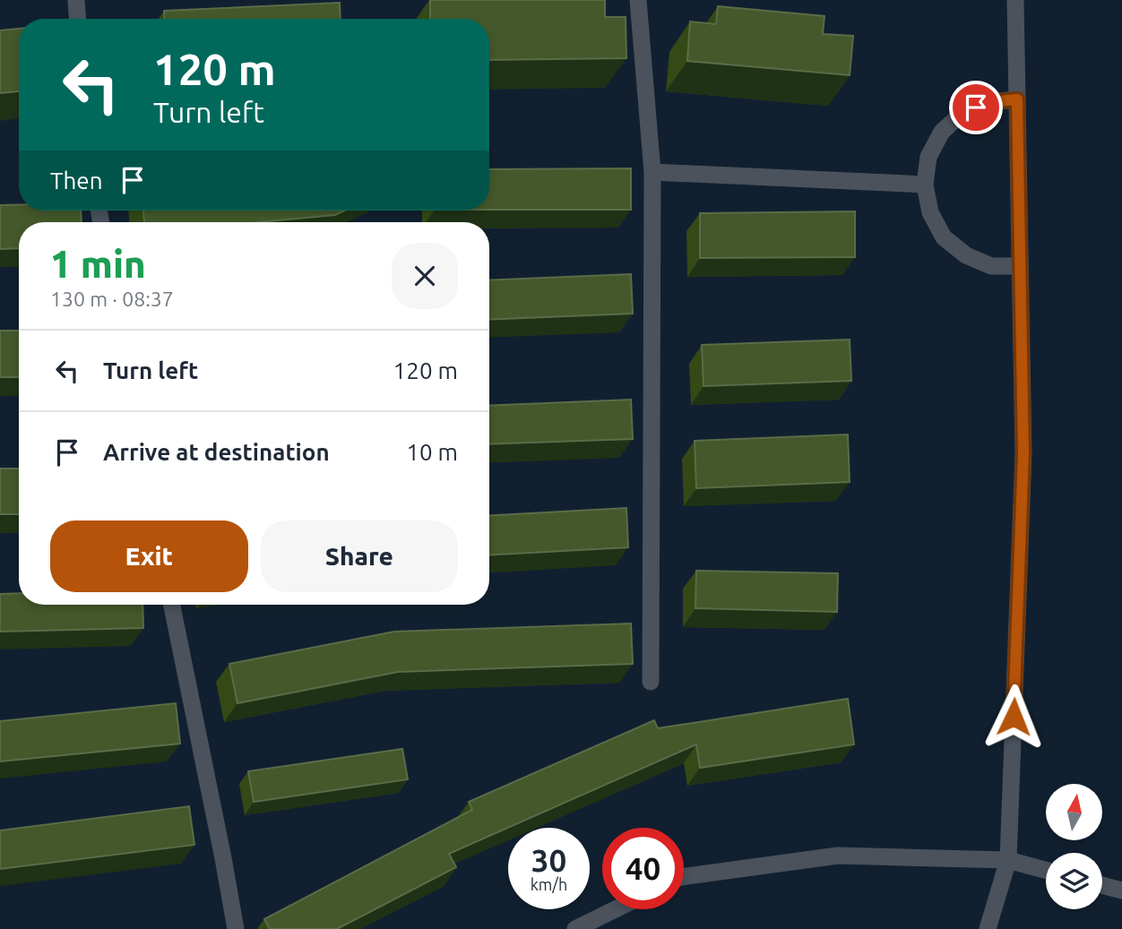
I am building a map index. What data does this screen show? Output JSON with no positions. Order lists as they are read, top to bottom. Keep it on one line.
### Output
{"north":"top","page":{"turn":["120 m","Turn left"],"then":"Then","heading":["1 min","130 m · 08:37"],"list":[{"name":"Turn left","value":"120 m"},{"name":"Arrive at destination","value":"10 m"}],"buttons":["Exit","Share"],"speed":"30 km/h","limit":"40"}}
